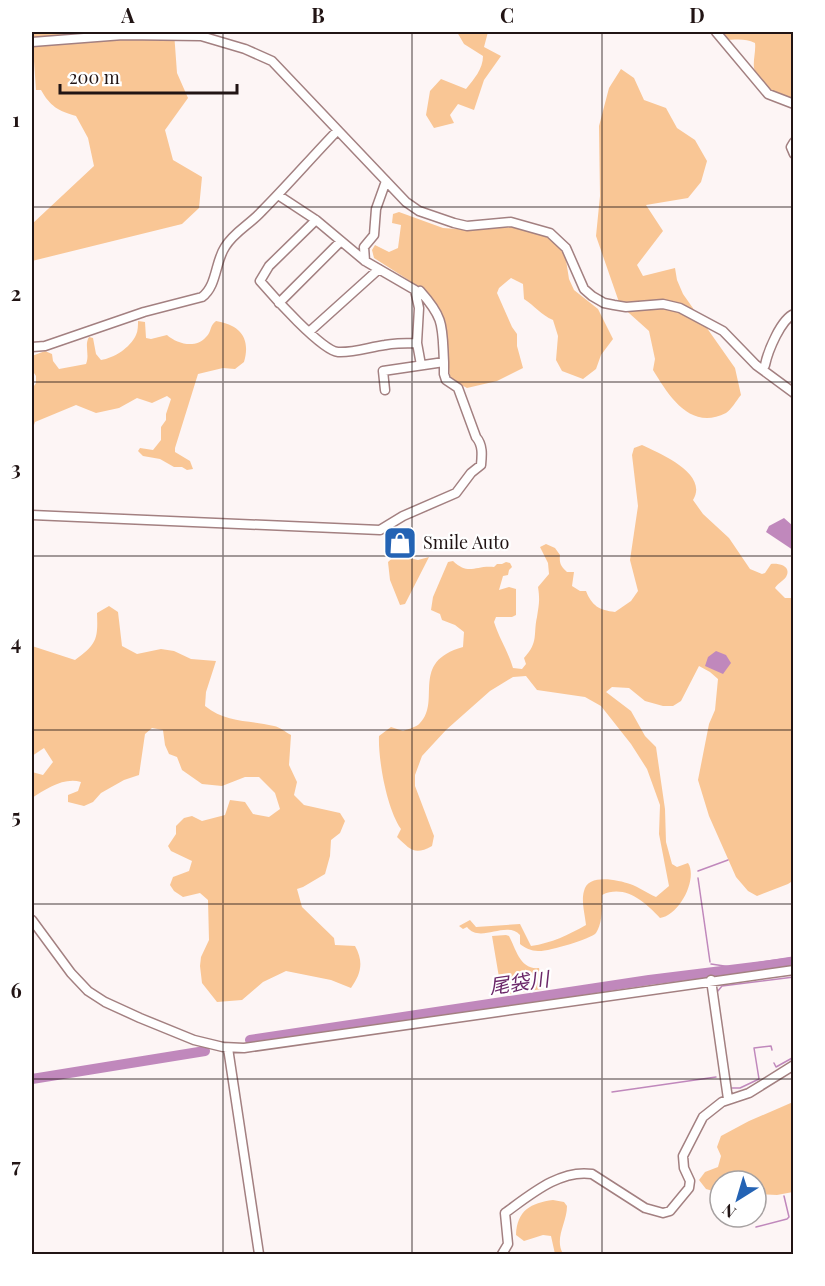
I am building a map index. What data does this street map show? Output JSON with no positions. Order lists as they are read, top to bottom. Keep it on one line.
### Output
{"water":["尾袋川"],"places":{"shop":["Smile Auto"]},"scale_bar":"200 m","north":"bottom left","grid":{"columns":["A","B","C","D"],"rows":["1","2","3","4","5","6","7"]}}
